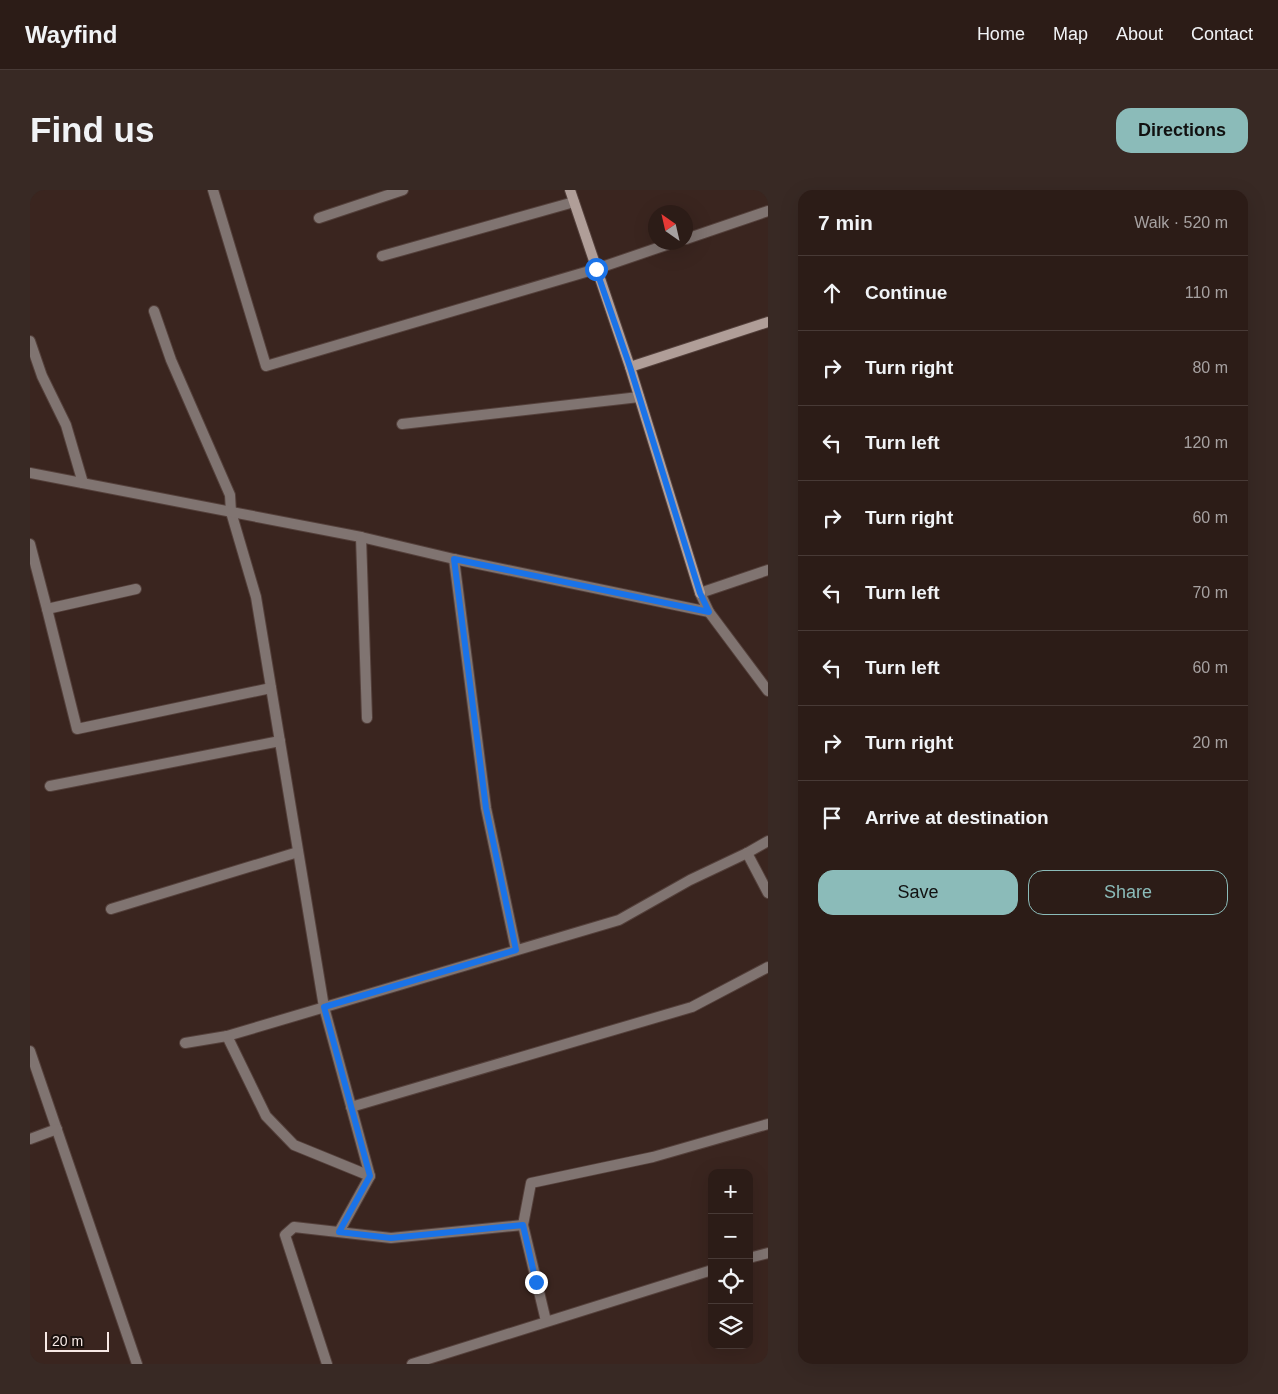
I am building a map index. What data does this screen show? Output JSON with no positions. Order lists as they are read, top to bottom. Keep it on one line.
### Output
{"scale_bar":"20 m","north":"top left","page":{"header":"Wayfind","nav":["Home","Map","About","Contact"],"buttons":["Directions",["Save","Share"]],"title":"Find us","heading":["7 min","Walk · 520 m"],"list":[["Continue","110 m"],["Turn right","80 m"],["Turn left","120 m"],["Turn right","60 m"],["Turn left","70 m"],["Turn left","60 m"],["Turn right","20 m"],"Arrive at destination"],"map_buttons":["+","−"],"scale":"20 m"}}
